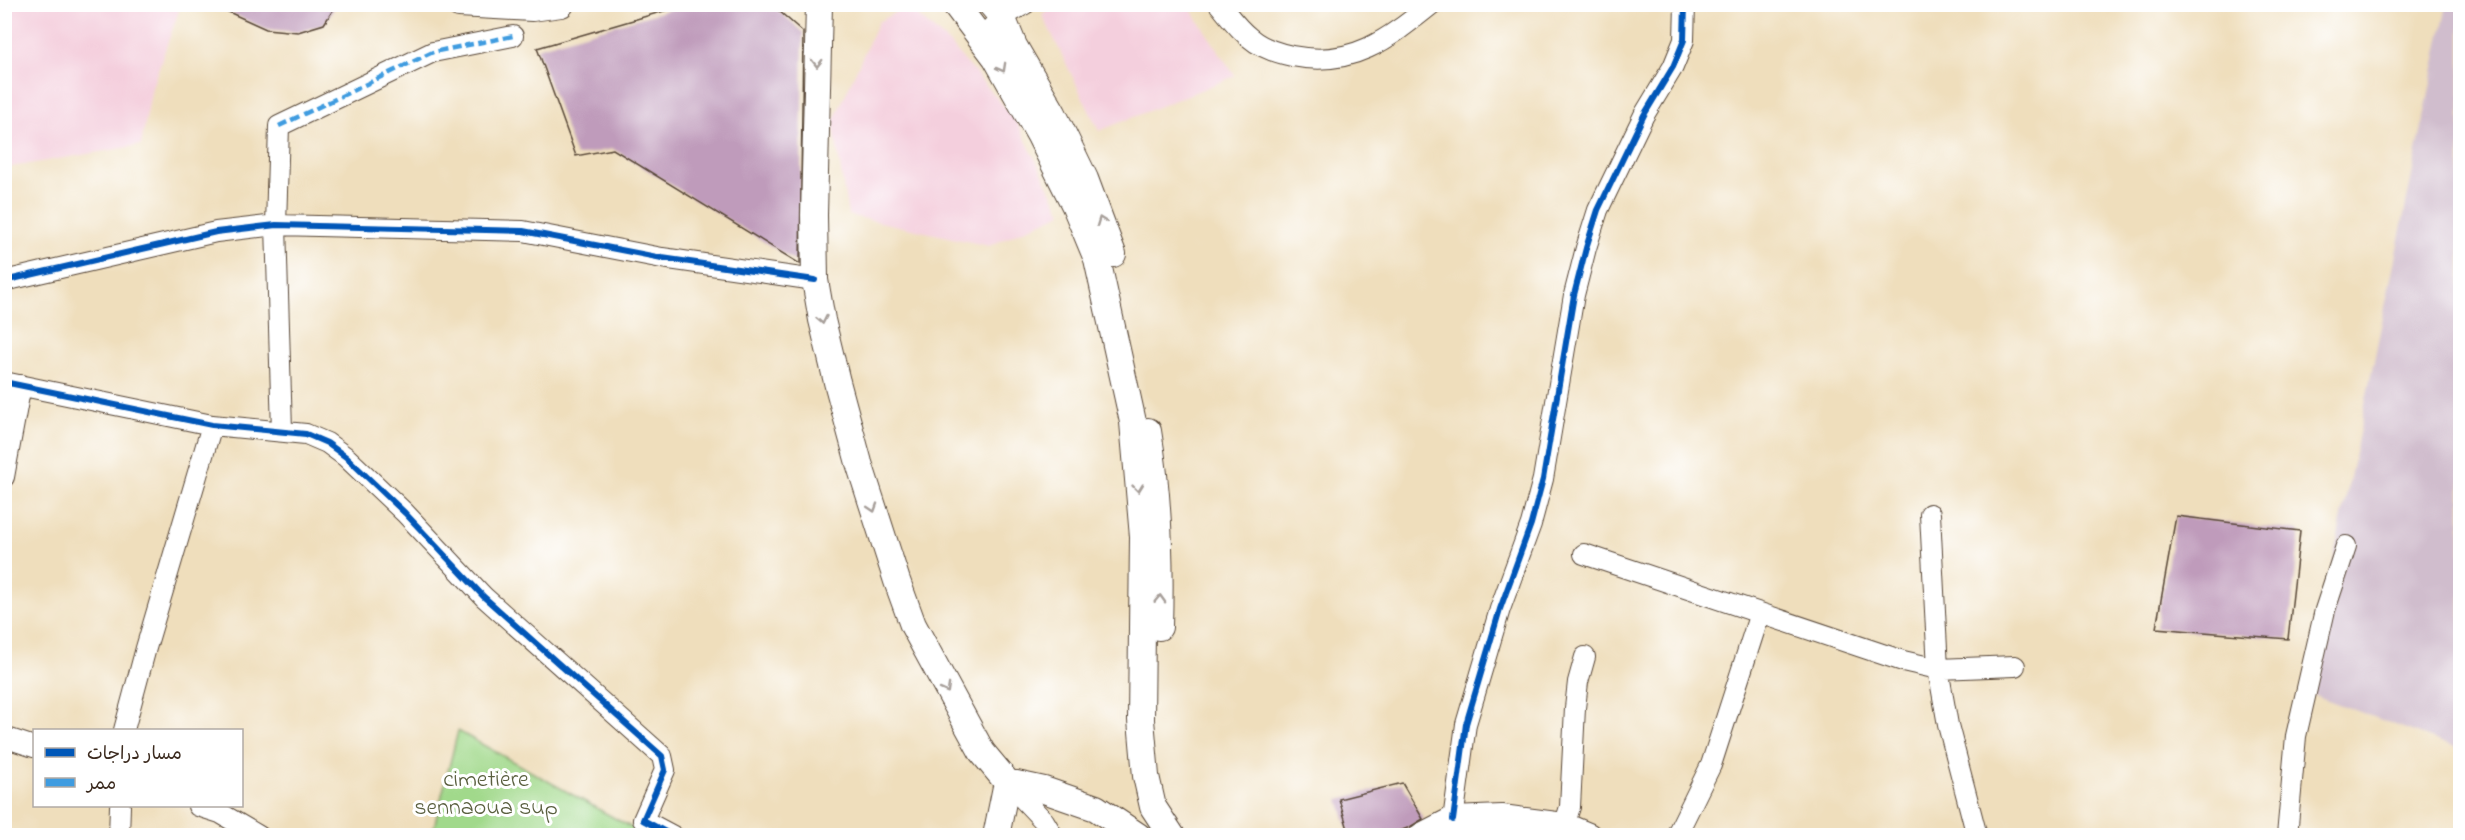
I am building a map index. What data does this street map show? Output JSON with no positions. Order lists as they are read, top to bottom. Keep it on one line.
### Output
{"parks":["cimetière sennaoua sup"],"legend":["مسار دراجات","ممر"]}
